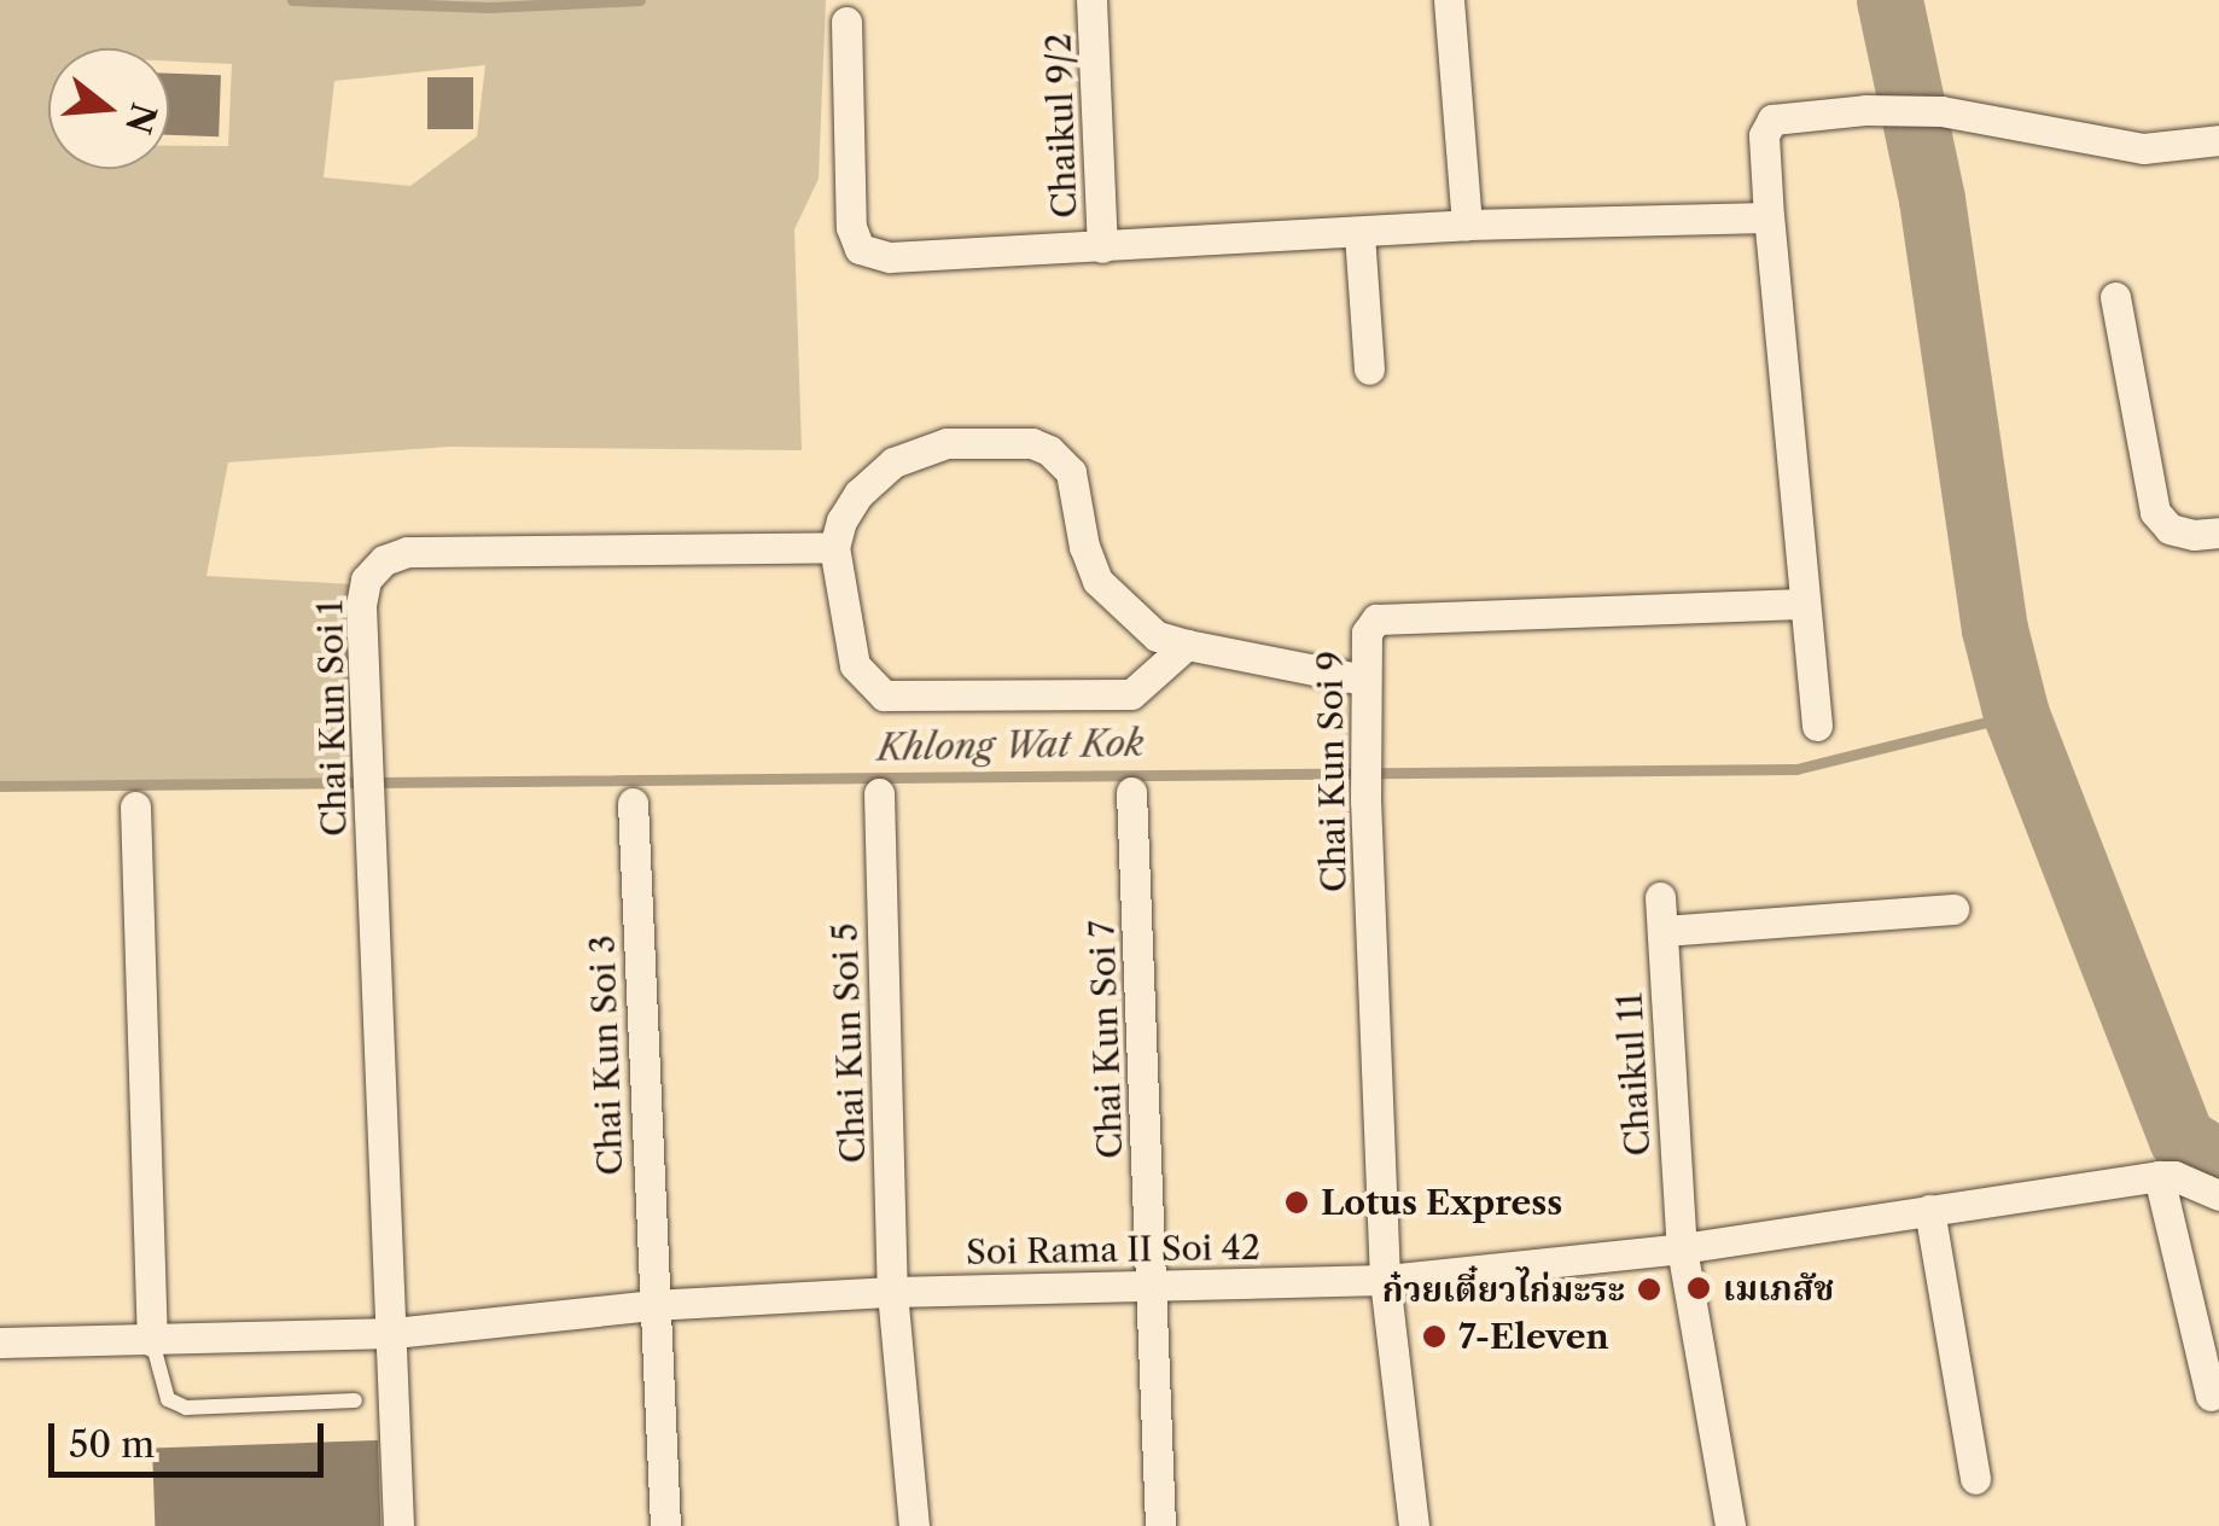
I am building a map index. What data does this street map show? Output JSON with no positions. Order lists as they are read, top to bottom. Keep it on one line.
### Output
{"streets":{"street":["Chaikul 9/2","Chai Kun Soi 1","Chai Kun Soi 9","Chai Kun Soi 7","Chai Kun Soi 5","Chai Kun Soi 3","Chaikul 11","Soi Rama II Soi 42"]},"crossings":[["Chai Kun Soi 1","Soi Rama II Soi 42"],["Chai Kun Soi 9","Soi Rama II Soi 42"],["Chai Kun Soi 7","Soi Rama II Soi 42"],["Chai Kun Soi 5","Soi Rama II Soi 42"],["Chai Kun Soi 3","Soi Rama II Soi 42"],["Chaikul 11","Soi Rama II Soi 42"]],"water":["Khlong Wat Kok"],"places":["Lotus Express","เมเภสัช","ก๋วยเตี๋ยวไก่มะระ","7-Eleven"],"scale_bar":"50 m","north":"right"}
